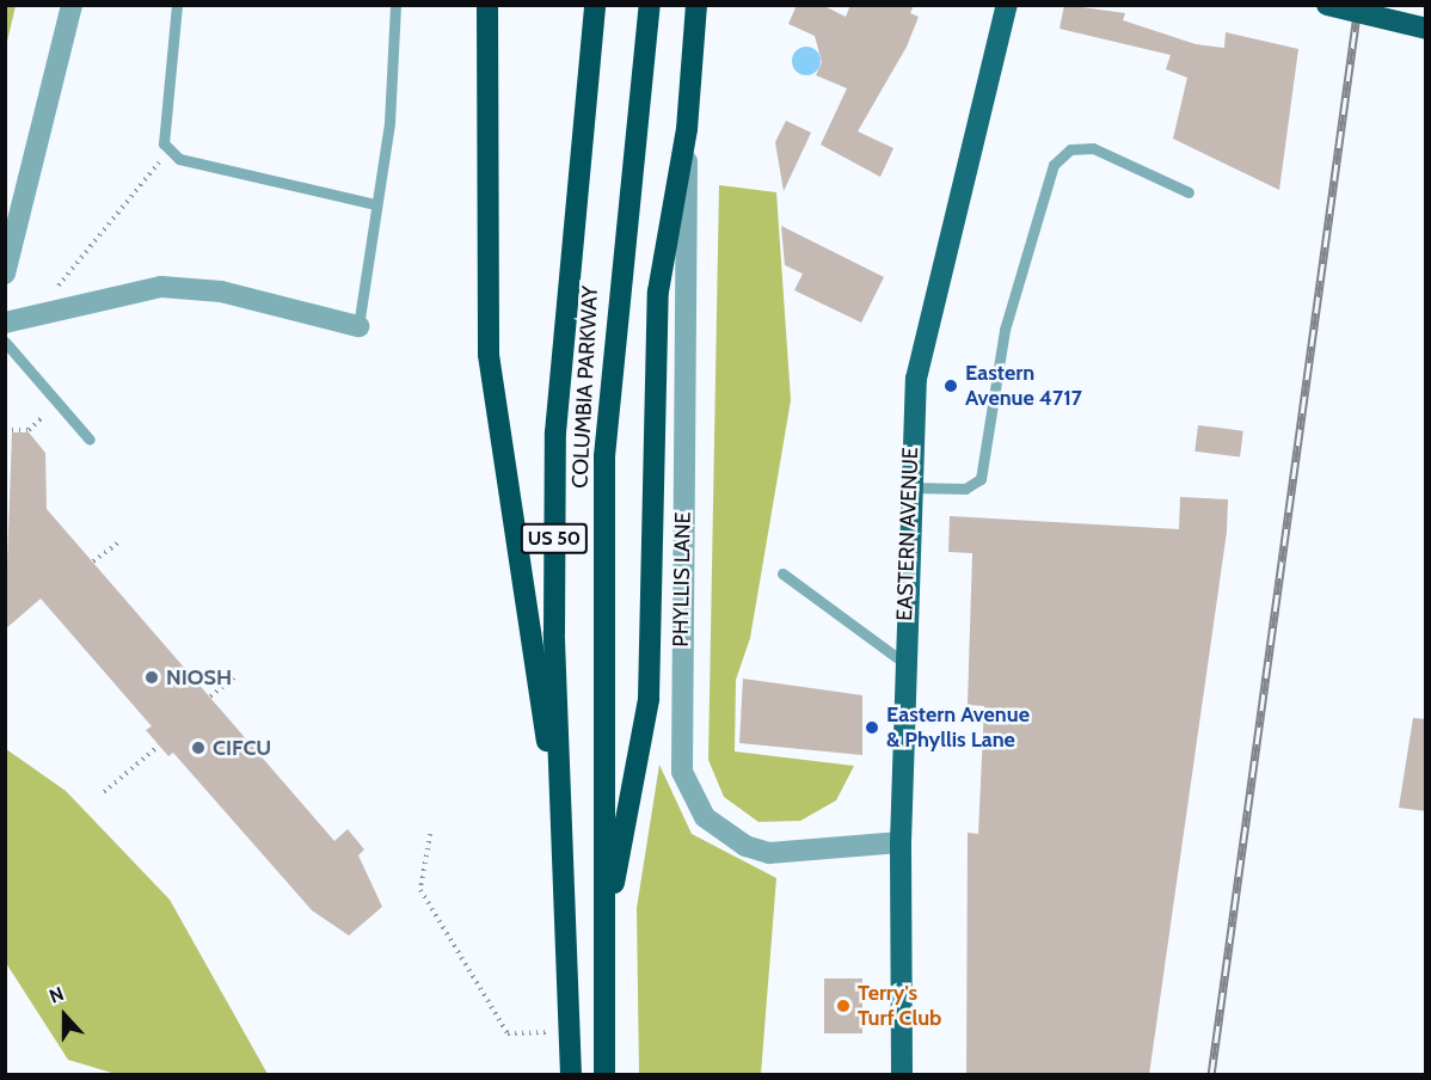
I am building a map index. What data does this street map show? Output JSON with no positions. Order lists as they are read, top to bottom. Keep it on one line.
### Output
{"streets":{"highway":["COLUMBIA PARKWAY","US 50"],"main road":["EASTERN AVENUE"],"street":["PHYLLIS LANE"]},"crossings":[["EASTERN AVENUE","PHYLLIS LANE"]],"places":["Eastern Avenue 4717","NIOSH","Eastern Avenue & Phyllis Lane","CIFCU","Terry's Turf Club"],"north":"top"}
